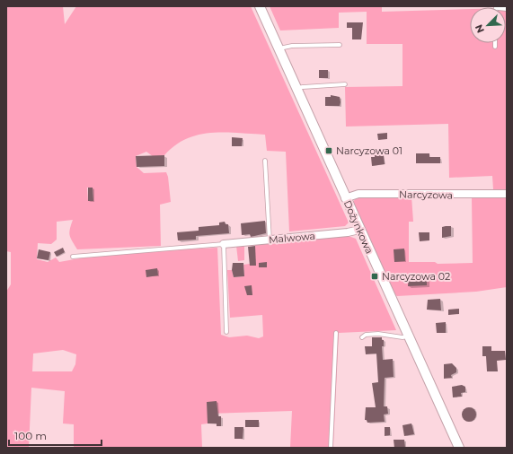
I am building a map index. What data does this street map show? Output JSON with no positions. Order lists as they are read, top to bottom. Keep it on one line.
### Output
{"streets":{"street":["Narcyzowa","Dożynkowa","Malwowa"]},"crossings":[["Narcyzowa","Dożynkowa"],["Dożynkowa","Malwowa"]],"places":{"transit":["Narcyzowa 01","Narcyzowa 02"]},"scale_bar":"100 m","north":"bottom left"}
